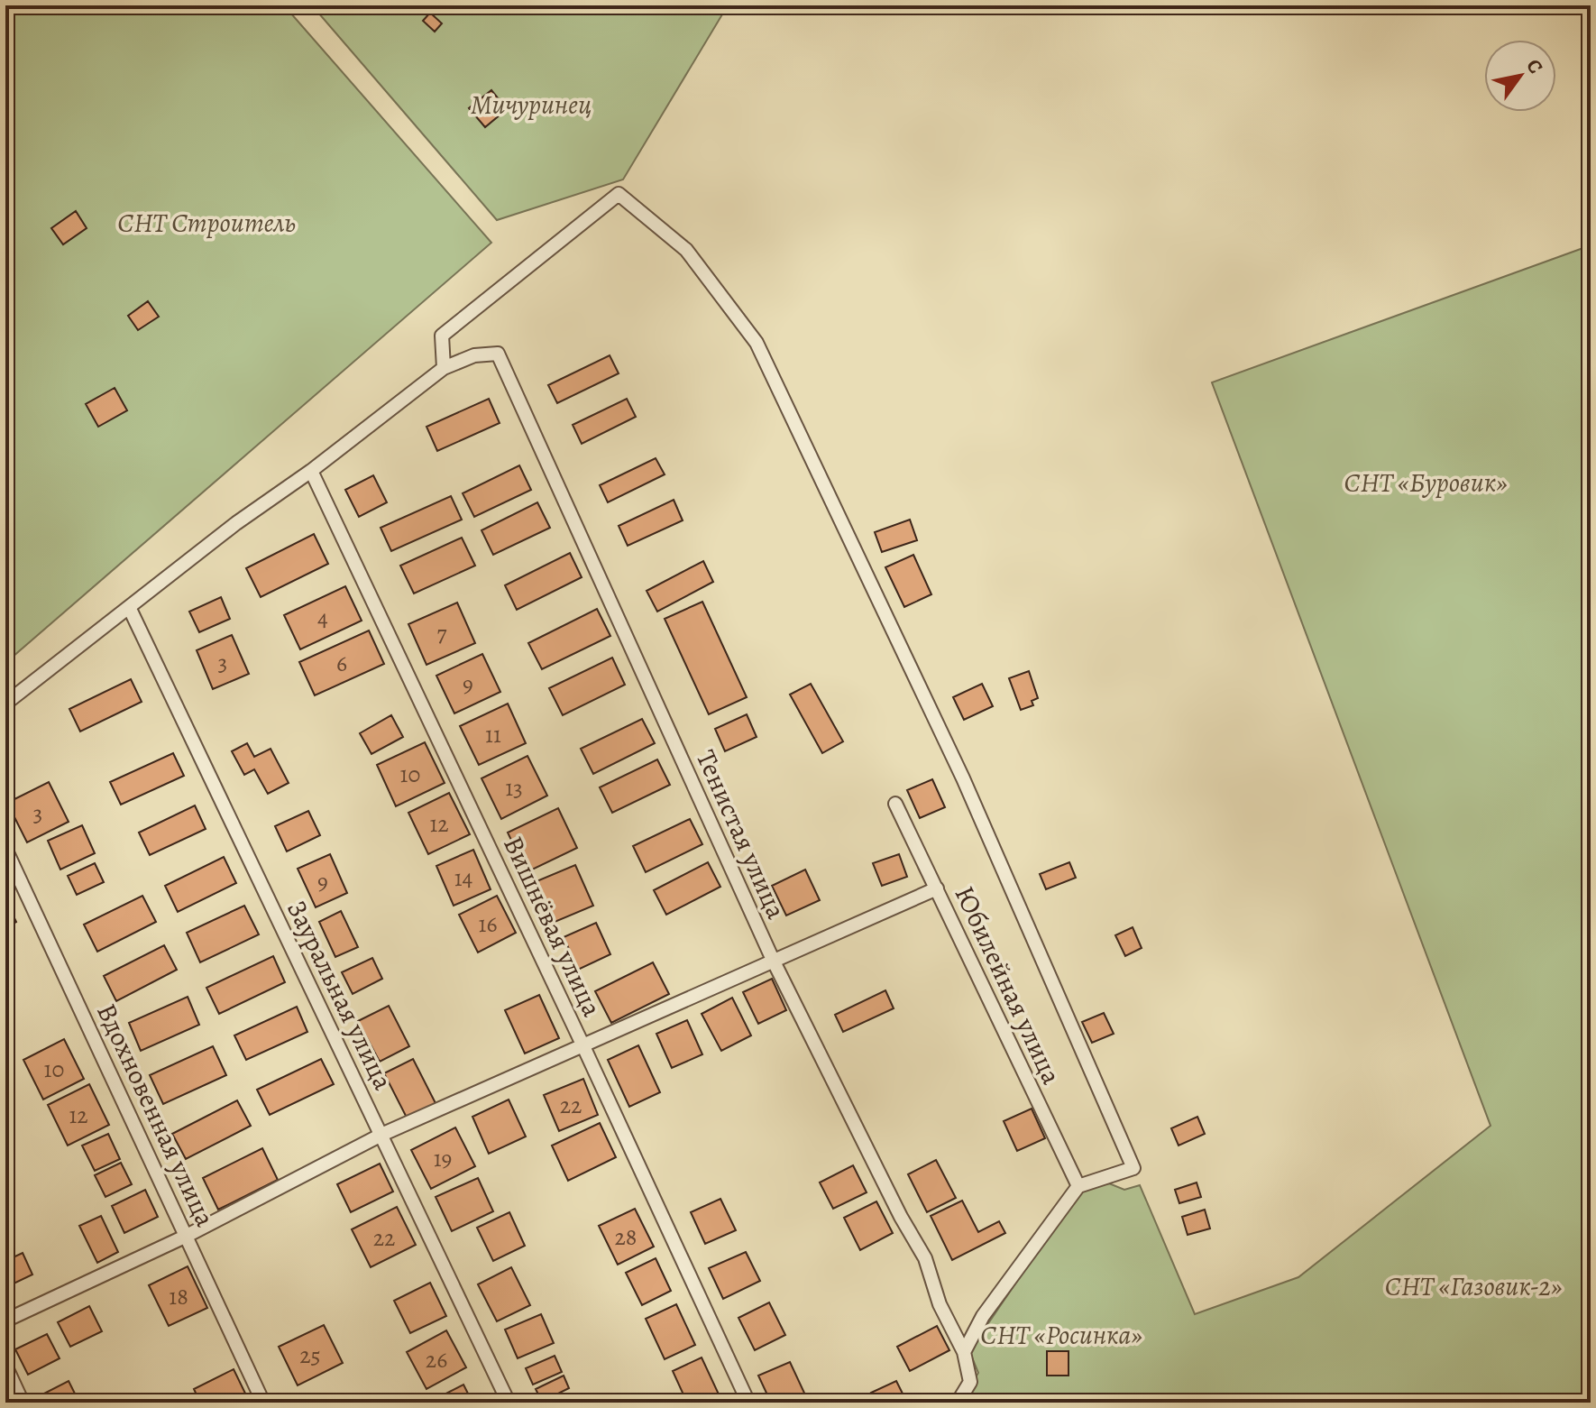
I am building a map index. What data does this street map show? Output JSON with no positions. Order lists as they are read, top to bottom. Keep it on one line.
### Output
{"streets":{"street":["Тенистая улица","Вишнёвая улица","Юбилейная улица","Зауральная улица","Вдохновенная улица"]},"parks":["Мичуринец","СНТ Строитель","СНТ «Буровик»","СНТ «Газовик-2»","СНТ «Росинка»"],"house_numbers":["4","7","3","6","9","11","10","13","3","12","14","9","16","10","22","12","19","28","22","18","25","26"],"north":"top right"}
